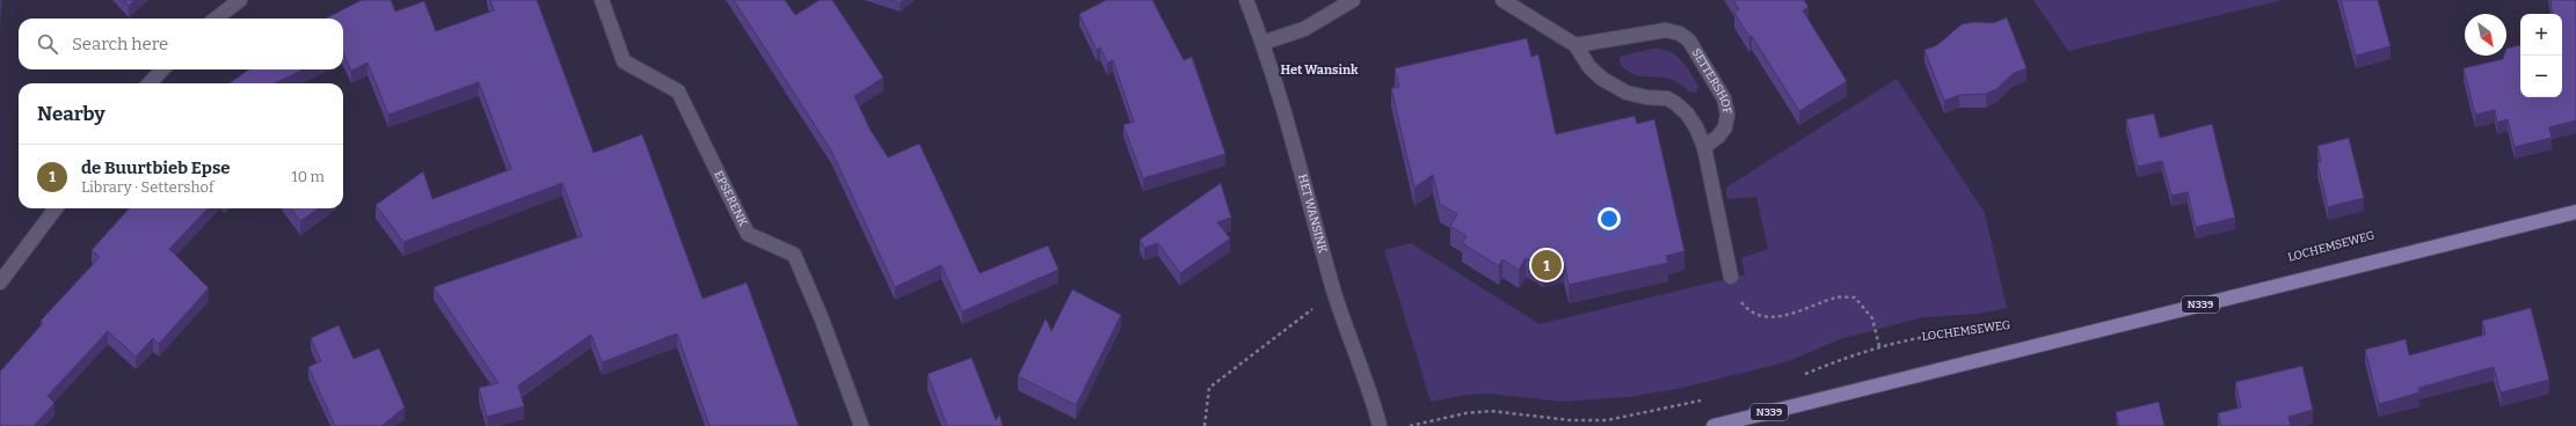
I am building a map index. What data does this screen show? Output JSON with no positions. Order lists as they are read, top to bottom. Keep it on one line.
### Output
{"streets":{"main road":["LOCHEMSEWEG","N339"],"street":["SETTERSHOF","EPSERENK","HET WANSINK"]},"districts":["Het Wansink"],"north":"bottom right","page":{"map_buttons":["+","−"],"search":"Search here","heading":"Nearby","list":[{"mark":"1","name":"de Buurtbieb Epse","note":"Library · Settershof","value":"10 m"}],"pins":"1"}}
